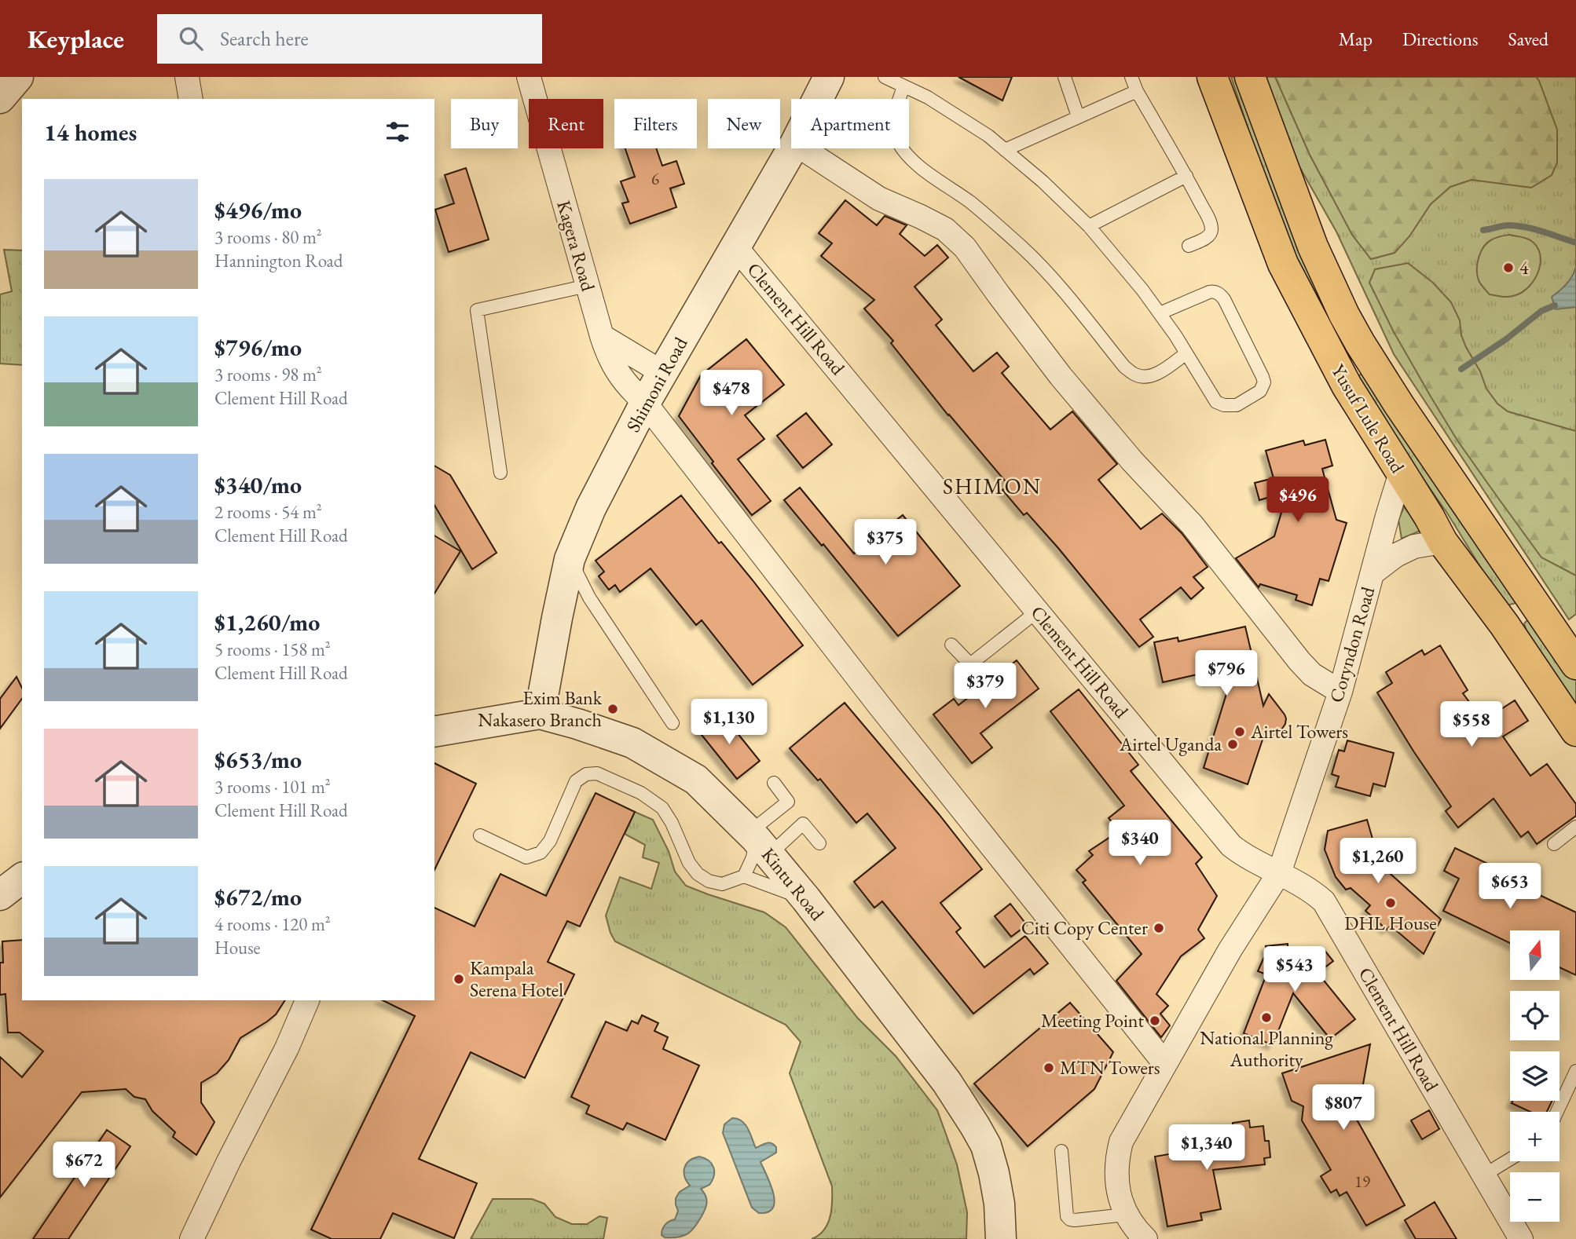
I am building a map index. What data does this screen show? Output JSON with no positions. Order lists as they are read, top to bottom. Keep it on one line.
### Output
{"streets":{"main road":["Yusuf Lule Road"],"street":["Kagera Road","Clement Hill Road","Shimoni Road","Coryndon Road","Kintu Road"]},"crossings":[["Kagera Road","Shimoni Road"],["Kagera Road","Coryndon Road"],["Clement Hill Road","Shimoni Road"],["Clement Hill Road","Coryndon Road"],["Shimoni Road","Kintu Road"],["Yusuf Lule Road","Coryndon Road"]],"districts":["SHIMON"],"places":["4","Exim Bank Nakasero Branch","Airtel Towers","Airtel Uganda","DHL House","Citi Copy Center","Kampala Serena Hotel","National Planning Authority","Meeting Point","MTN Towers"],"house_numbers":["6","19"],"north":"top","page":{"header":"Keyplace","search":"Search here","nav":["Map","Directions","Saved"],"chip":["Buy","Rent","Filters","New","Apartment"],"heading":"14 homes","list":[{"name":"$496/mo","note":"3 rooms · 80 m² · Hannington Road"},{"name":"$796/mo","note":"3 rooms · 98 m² · Clement Hill Road"},{"name":"$340/mo","note":"2 rooms · 54 m² · Clement Hill Road"},{"name":"$1,260/mo","note":"5 rooms · 158 m² · Clement Hill Road"},{"name":"$653/mo","note":"3 rooms · 101 m² · Clement Hill Road"},{"name":"$672/mo","note":"4 rooms · 120 m² · House"}],"price":["$478","$496","$375","$796","$379","$1,130","$558","$340","$1,260","$653","$543","$807","$1,340","$672"],"map_buttons":["+","−"]}}
